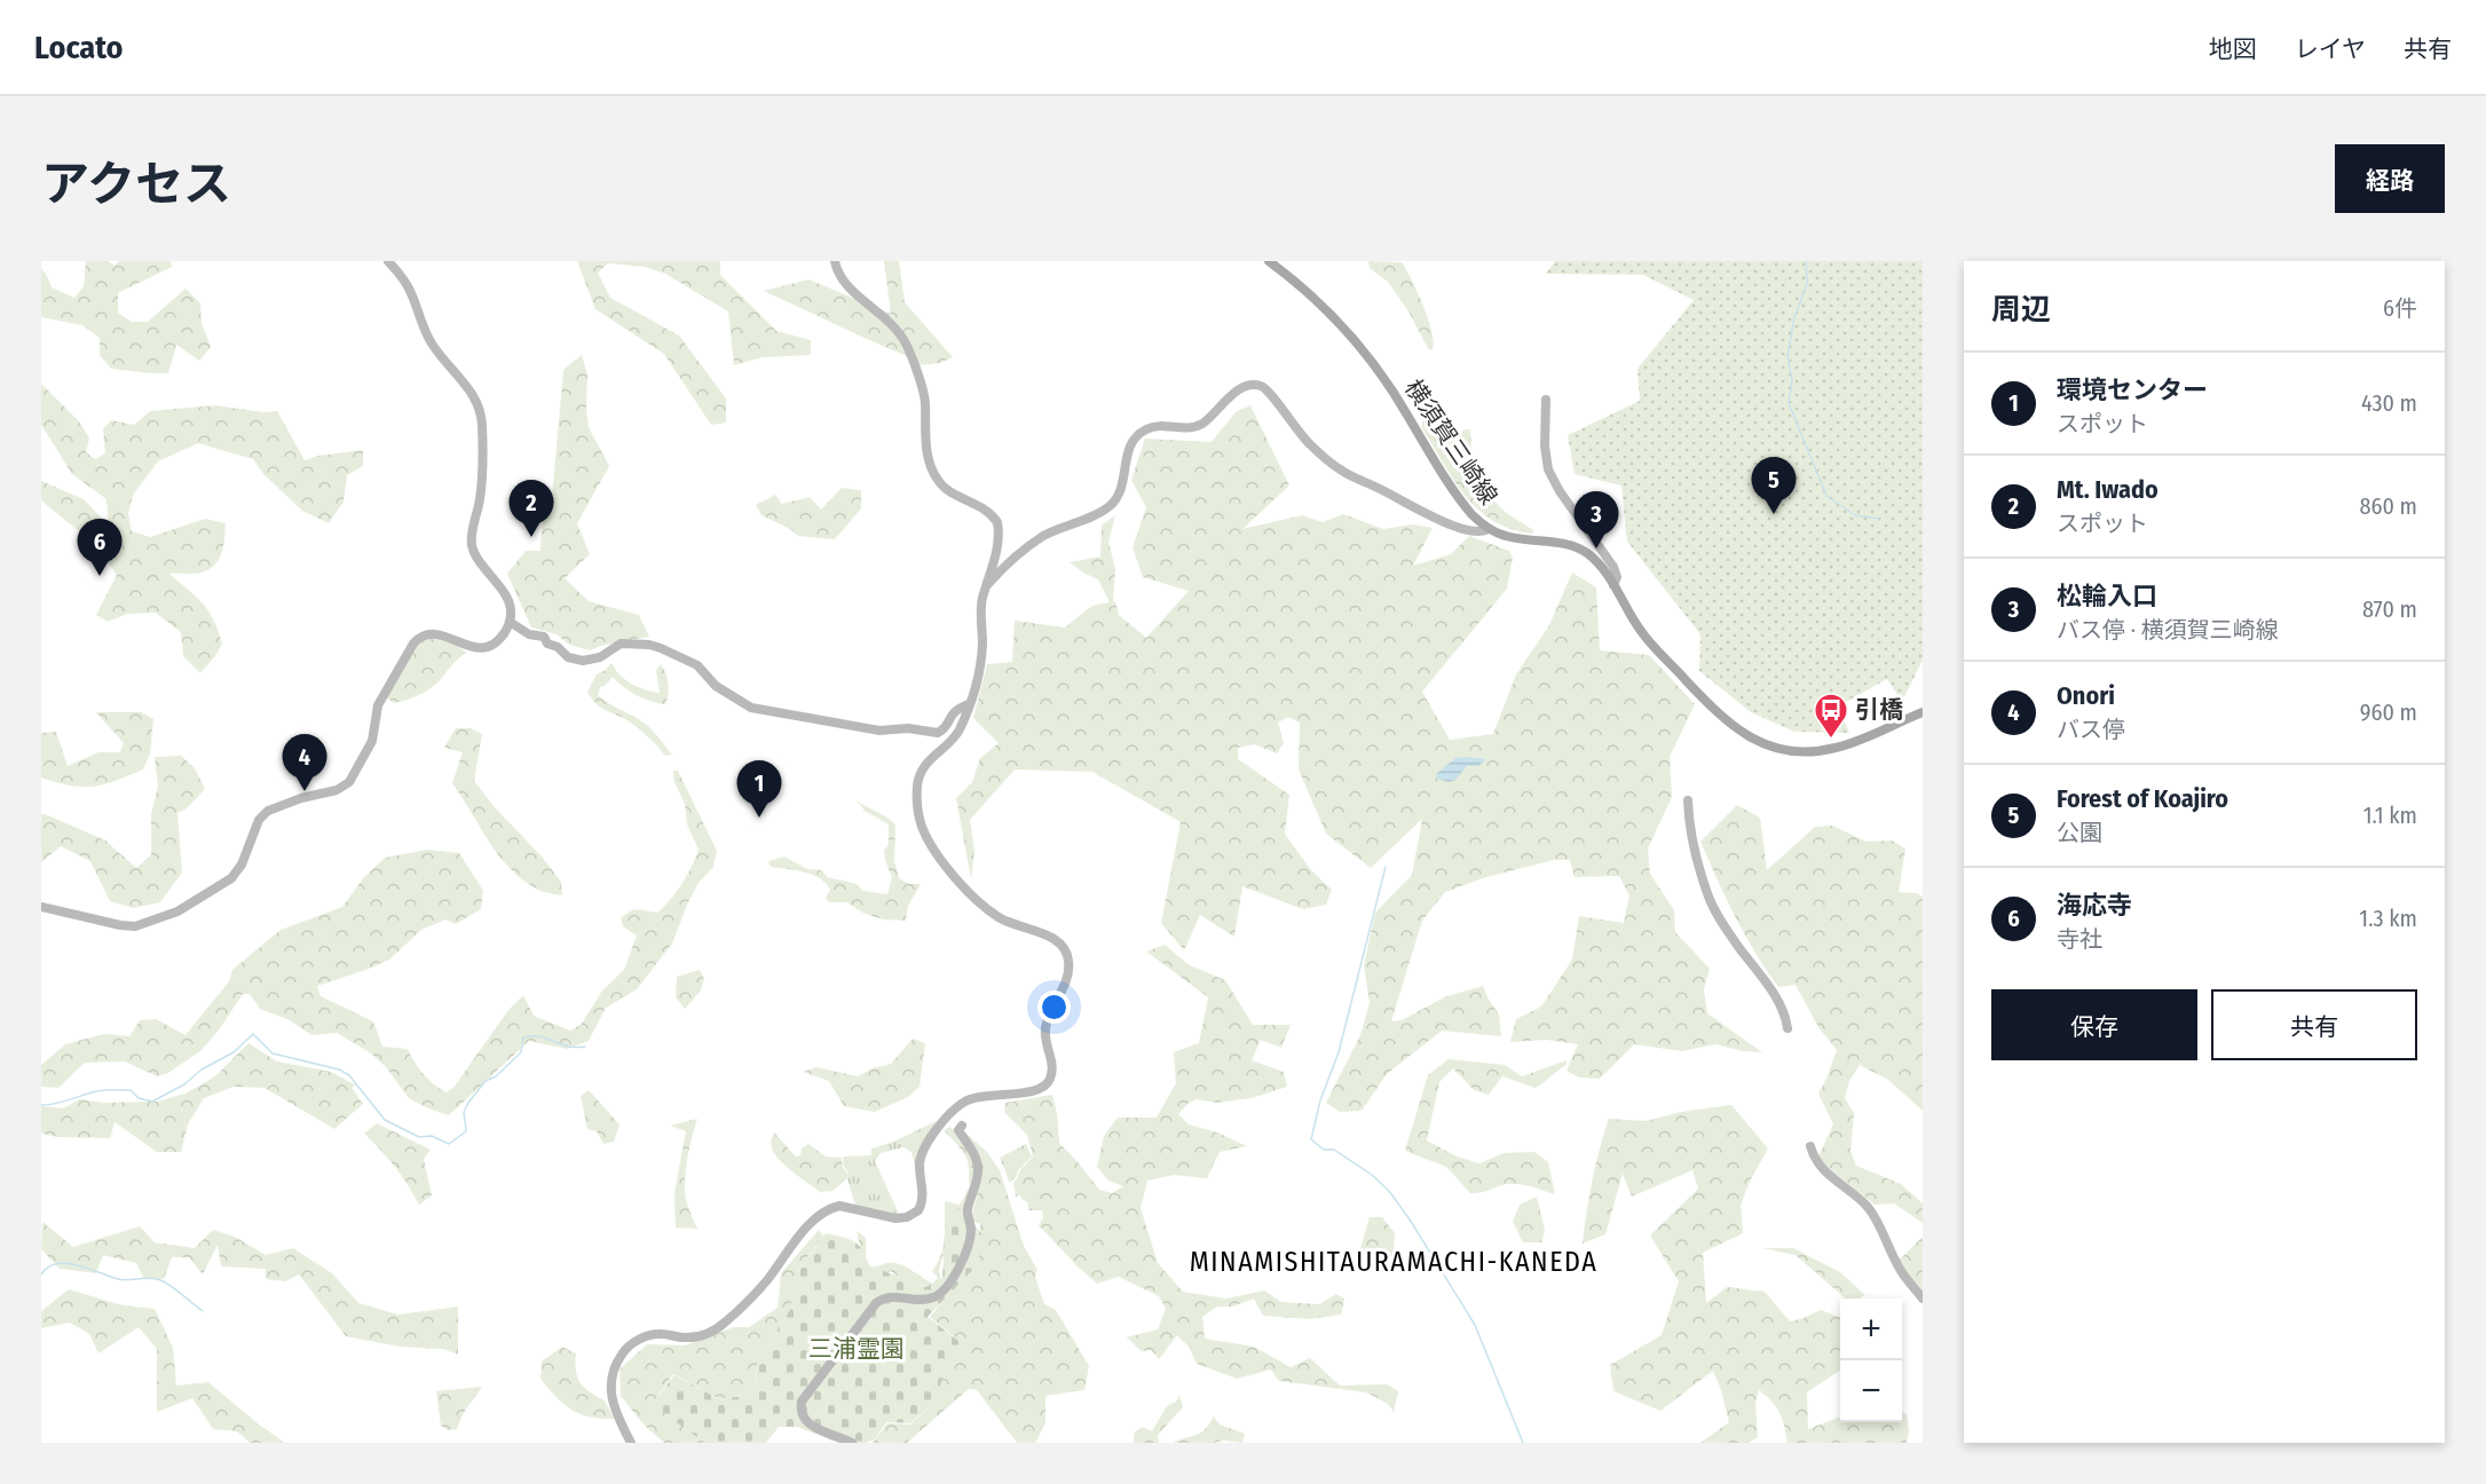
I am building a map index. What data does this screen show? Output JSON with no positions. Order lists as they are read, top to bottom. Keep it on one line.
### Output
{"streets":{"main road":["横須賀三崎線"]},"districts":["MINAMISHITAURAMACHI-KANEDA"],"parks":["三浦霊園"],"places":{"bus stop":["引橋"]},"page":{"header":"Locato","nav":["地図","レイヤ","共有"],"title":"アクセス","buttons":["経路",["保存","共有"]],"heading":["周辺","6件"],"list":[{"mark":"1","name":"環境センター","note":"スポット","value":"430 m"},{"mark":"2","name":"Mt. Iwado","note":"スポット","value":"860 m"},{"mark":"3","name":"松輪入口","note":"バス停 · 横須賀三崎線","value":"870 m"},{"mark":"4","name":"Onori","note":"バス停","value":"960 m"},{"mark":"5","name":"Forest of Koajiro","note":"公園","value":"1.1 km"},{"mark":"6","name":"海応寺","note":"寺社","value":"1.3 km"}],"pins":["5","2","3","6","4","1"],"map_buttons":["+","−"]}}
